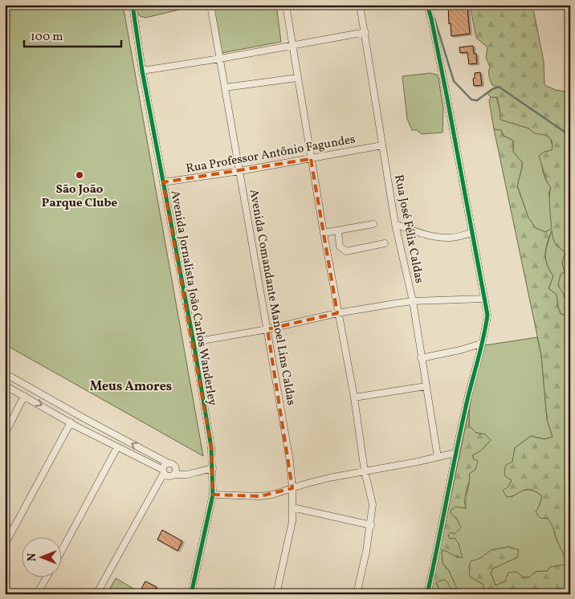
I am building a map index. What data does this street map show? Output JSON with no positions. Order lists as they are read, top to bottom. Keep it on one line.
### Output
{"streets":{"street":["Rua Professor Antônio Fagundes","Rua José Félix Caldas","Avenida Comandante Manoel Lins Caldas","Avenida Jornalista João Carlos Wanderley"]},"crossings":[["Rua Professor Antônio Fagundes","Rua José Félix Caldas"],["Rua Professor Antônio Fagundes","Avenida Comandante Manoel Lins Caldas"],["Rua Professor Antônio Fagundes","Avenida Jornalista João Carlos Wanderley"]],"districts":["Meus Amores"],"places":["São João Parque Clube"],"scale_bar":"100 m","north":"left"}
